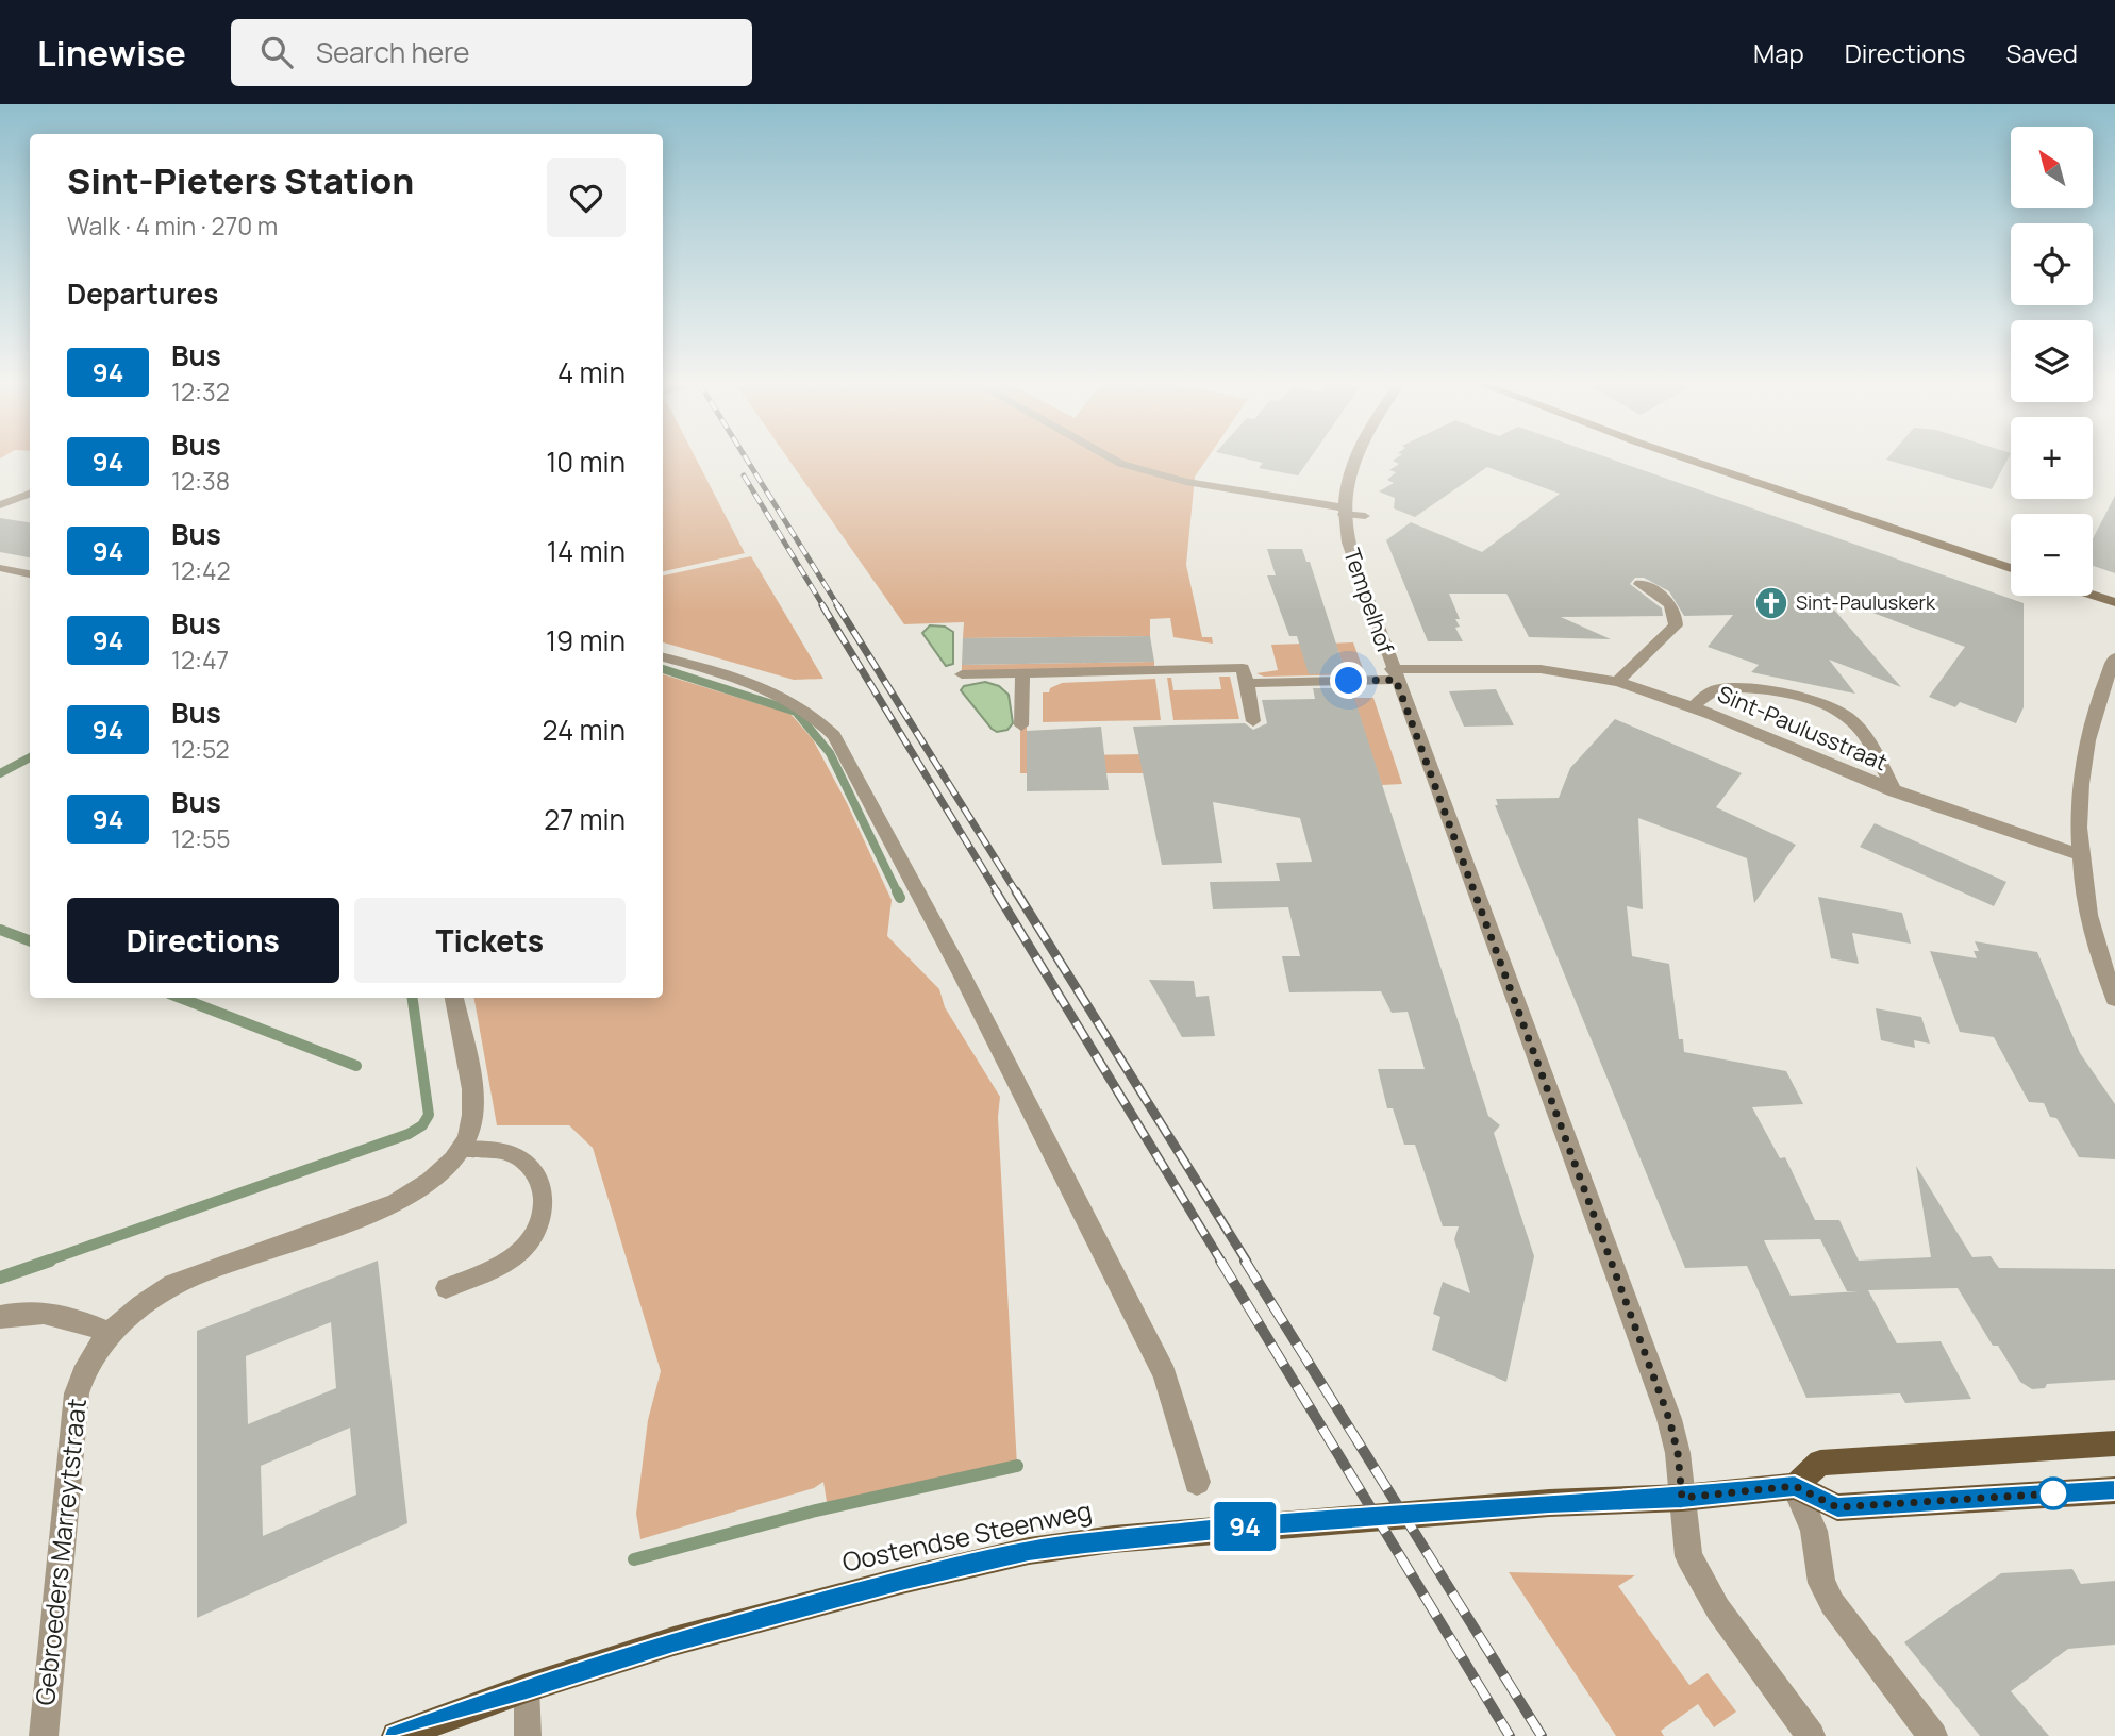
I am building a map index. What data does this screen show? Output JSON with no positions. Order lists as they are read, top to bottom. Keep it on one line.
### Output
{"streets":{"main road":["Oostendse Steenweg"],"street":["Tempelhof","Sint-Paulusstraat","Gebroeders Marreytstraat"]},"crossings":[["Tempelhof","Sint-Paulusstraat"],["Tempelhof","Oostendse Steenweg"]],"places":{"church":["Sint-Pauluskerk"]},"lines":["bus line 94"],"north":"top left","page":{"header":"Linewise","search":"Search here","nav":["Map","Directions","Saved"],"on_map":"94","map_buttons":["+","−"],"heading":[["Sint-Pieters Station","Walk · 4 min · 270 m"],"Departures"],"list":[{"mark":"94","name":"Bus","note":"12:32","value":"4 min"},{"mark":"94","name":"Bus","note":"12:38","value":"10 min"},{"mark":"94","name":"Bus","note":"12:42","value":"14 min"},{"mark":"94","name":"Bus","note":"12:47","value":"19 min"},{"mark":"94","name":"Bus","note":"12:52","value":"24 min"},{"mark":"94","name":"Bus","note":"12:55","value":"27 min"}],"buttons":["Directions","Tickets"]}}
